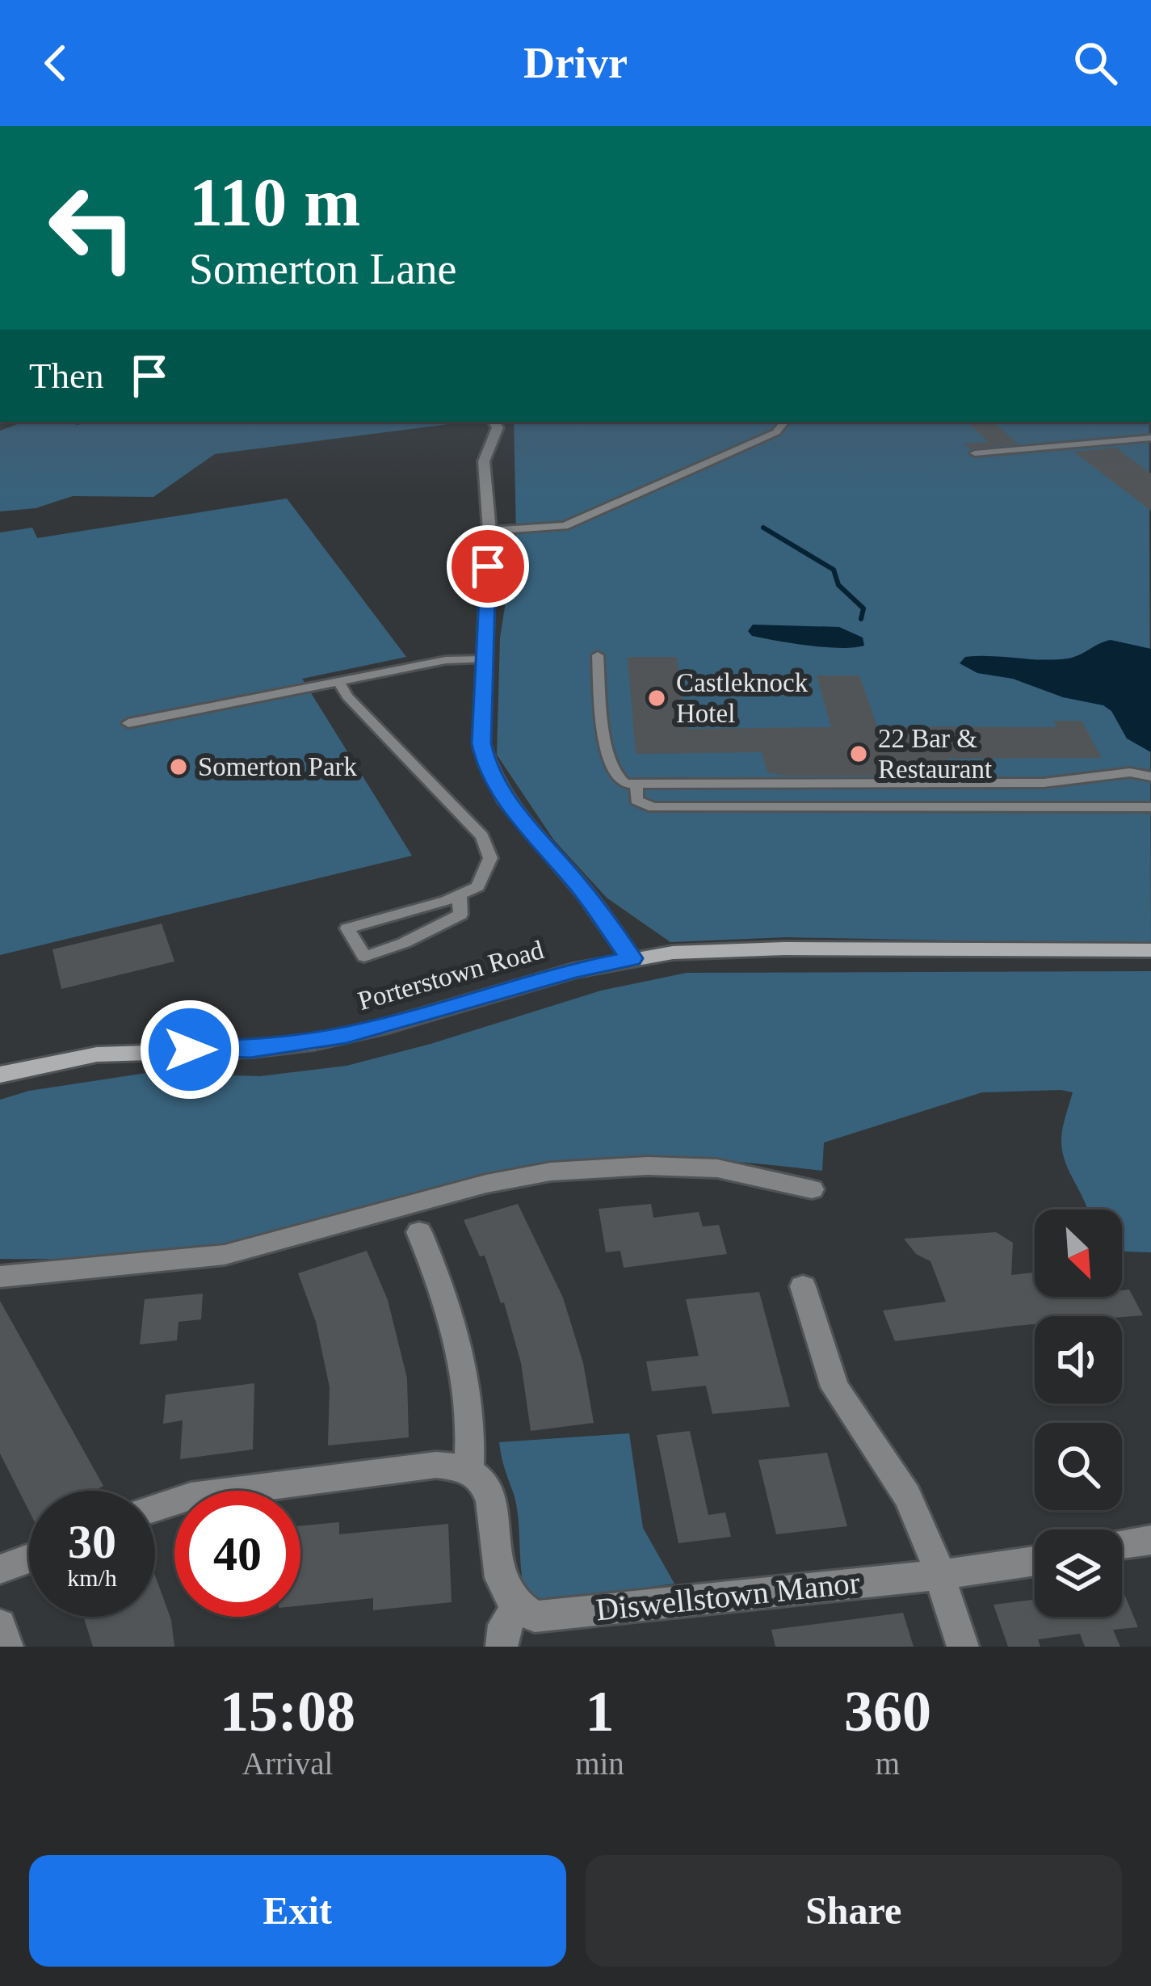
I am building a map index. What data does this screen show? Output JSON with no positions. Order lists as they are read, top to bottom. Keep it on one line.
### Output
{"streets":{"street":["Porterstown Road","Diswellstown Manor"]},"places":["Castleknock Hotel","22 Bar & Restaurant","Somerton Park"],"north":"bottom right","page":{"header":"Drivr","turn":["110 m","Somerton Lane"],"then":"Then","speed":"30 km/h","limit":"40","eta":["15:08","Arrival","1","min","360","m"],"buttons":["Exit","Share"]}}
